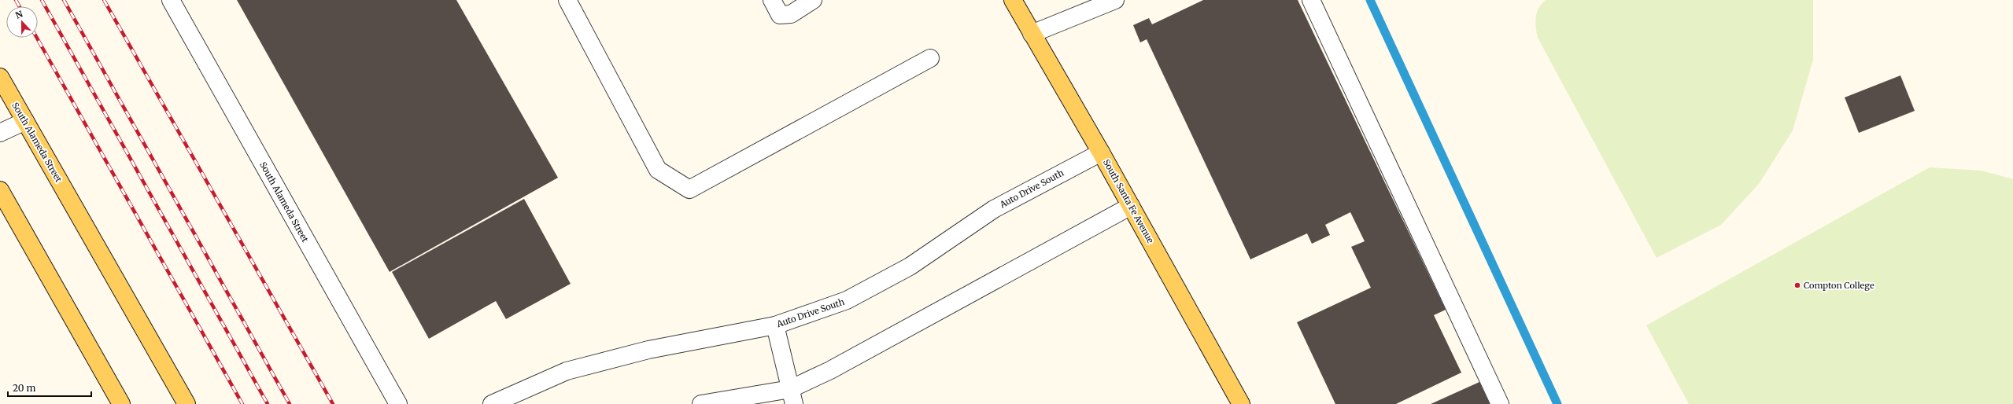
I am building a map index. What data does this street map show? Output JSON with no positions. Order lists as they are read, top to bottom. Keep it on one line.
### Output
{"streets":{"main road":["South Alameda Street","South Santa Fe Avenue"],"street":["Auto Drive South"]},"crossings":[["Auto Drive South","South Santa Fe Avenue"]],"places":["Compton College"],"scale_bar":"20 m","north":"top"}
